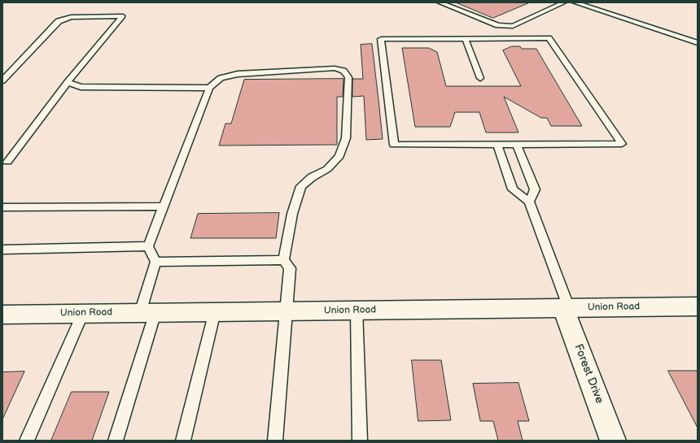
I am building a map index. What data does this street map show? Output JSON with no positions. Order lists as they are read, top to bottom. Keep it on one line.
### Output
{"streets":{"main road":["Union Road","Forest Drive"]},"crossings":[["Union Road","Forest Drive"]]}
